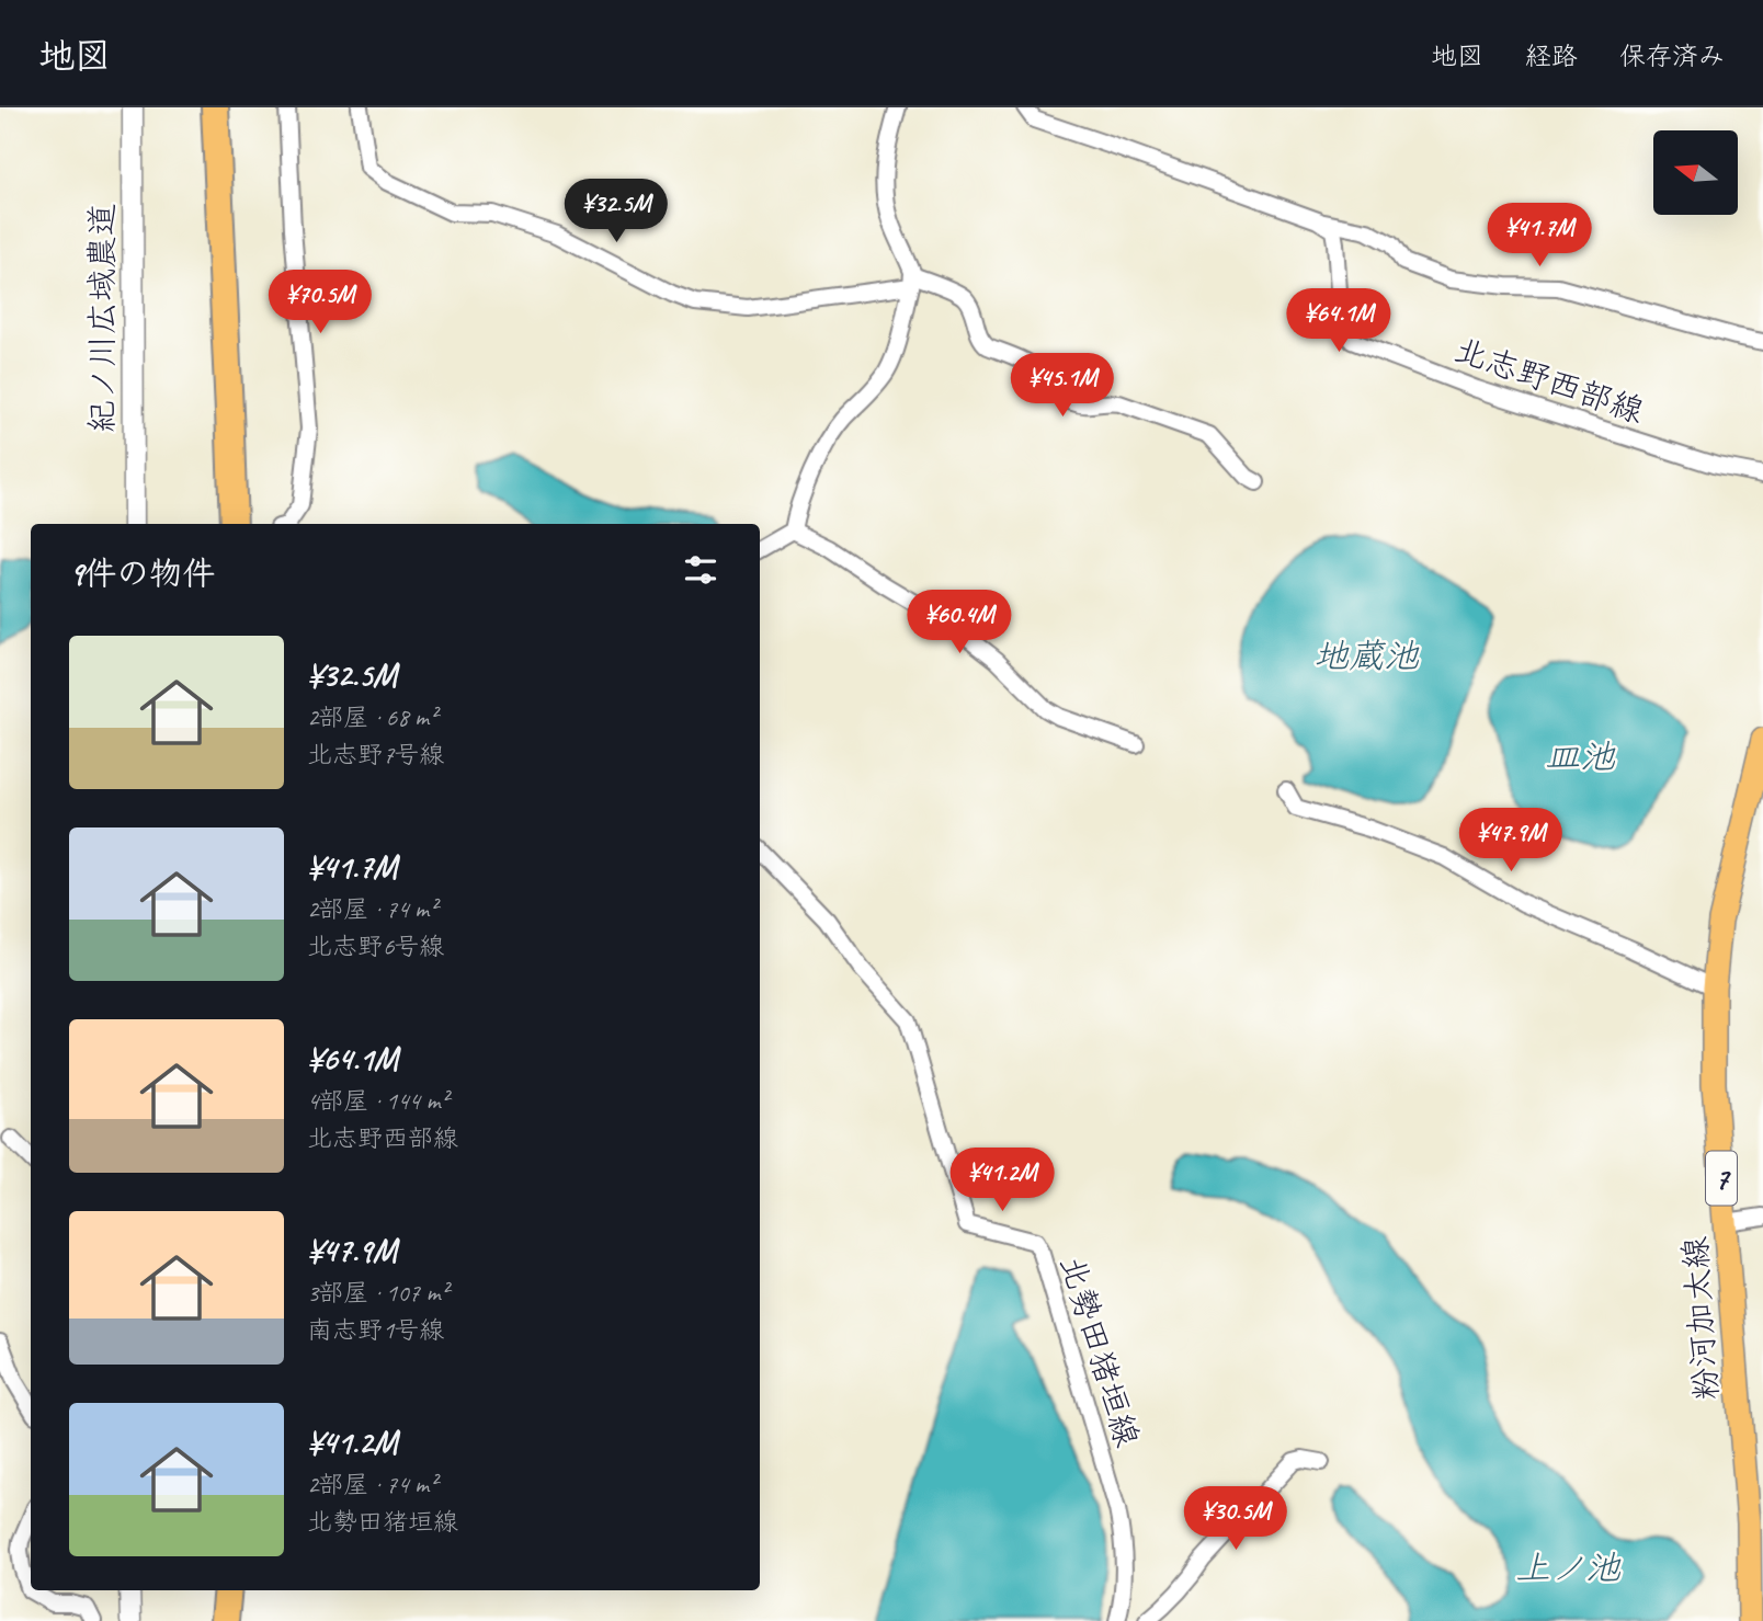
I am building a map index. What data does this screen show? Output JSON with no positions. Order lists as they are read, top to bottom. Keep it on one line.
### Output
{"streets":{"main road":["7","粉河加太線"],"street":["紀ノ川広域農道","北志野西部線","北勢田猪垣線"]},"water":["地蔵池","皿池","上ノ池"],"north":"left","page":{"header":"地図","nav":["地図","経路","保存済み"],"price":["¥32.5M","¥41.7M","¥70.5M","¥64.1M","¥45.1M","¥60.4M","¥47.9M","¥41.2M","¥30.5M"],"heading":"9件の物件","list":[{"name":"¥32.5M","note":"2部屋 · 68 m² · 北志野7号線"},{"name":"¥41.7M","note":"2部屋 · 74 m² · 北志野6号線"},{"name":"¥64.1M","note":"4部屋 · 144 m² · 北志野西部線"},{"name":"¥47.9M","note":"3部屋 · 107 m² · 南志野1号線"},{"name":"¥41.2M","note":"2部屋 · 74 m² · 北勢田猪垣線"}]}}
